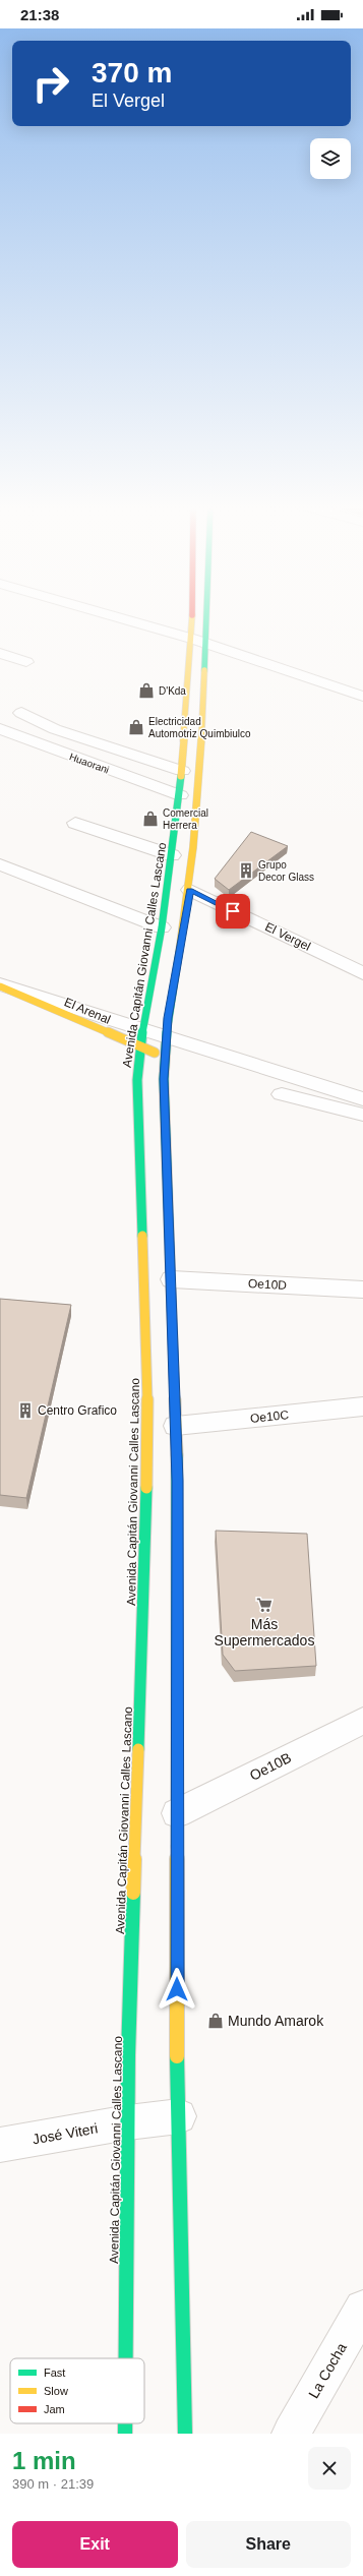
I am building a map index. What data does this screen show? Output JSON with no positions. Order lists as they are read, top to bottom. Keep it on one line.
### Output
{"streets":{"main road":["Avenida Capitán Giovanni Calles Lascano","El Arenal"],"street":["Huaorani","El Vergel","Oe10D","Oe10C","Oe10B","José Viteri","La Cocha"]},"crossings":[["Huaorani","Avenida Capitán Giovanni Calles Lascano"],["Avenida Capitán Giovanni Calles Lascano","El Arenal"],["Avenida Capitán Giovanni Calles Lascano","José Viteri"]],"places":{"shop":["D'Kda","Electricidad Automotriz Quimbiulco","Comercial Herrera","Mundo Amarok"],"building":["Grupo Decor Glass","Centro Grafico"],"supermarket":["Más Supermercados"]},"legend":["Fast","Slow","Jam"],"page":{"status":"21:38","turn":["370 m","El Vergel"],"heading":["1 min","390 m · 21:39"],"buttons":["Exit","Share"]}}
